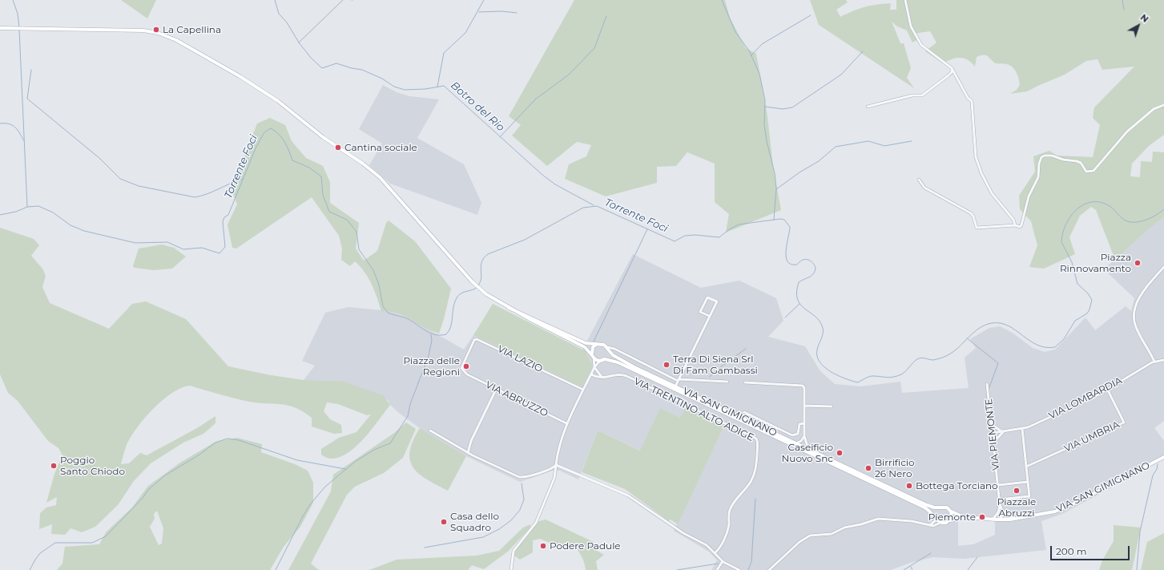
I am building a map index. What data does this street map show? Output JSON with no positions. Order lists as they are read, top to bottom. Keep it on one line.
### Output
{"streets":{"main road":["VIA SAN GIMIGNANO"],"street":["VIA LAZIO","VIA LOMBARDIA","VIA ABRUZZO","VIA TRENTINO ALTO ADIGE","VIA PIEMONTE","VIA UMBRIA"]},"crossings":[["VIA LAZIO","VIA ABRUZZO"],["VIA LOMBARDIA","VIA PIEMONTE"],["VIA LOMBARDIA","VIA UMBRIA"],["VIA SAN GIMIGNANO","VIA PIEMONTE"]],"water":["Botro del Rio","Torrente Foci"],"places":["La Capellina","Cantina sociale","Piazza Rinnovamento","Terra Di Siena Srl Di Fam Gambassi","Piazza delle Regioni","Caseificio Nuovo Snc","Poggio Santo Chiodo","Birrificio 26 Nero","Bottega Torciano","Piazzale Abruzzi","Piemonte","Casa dello Squadro","Podere Padule"],"scale_bar":"200 m","north":"top right"}
